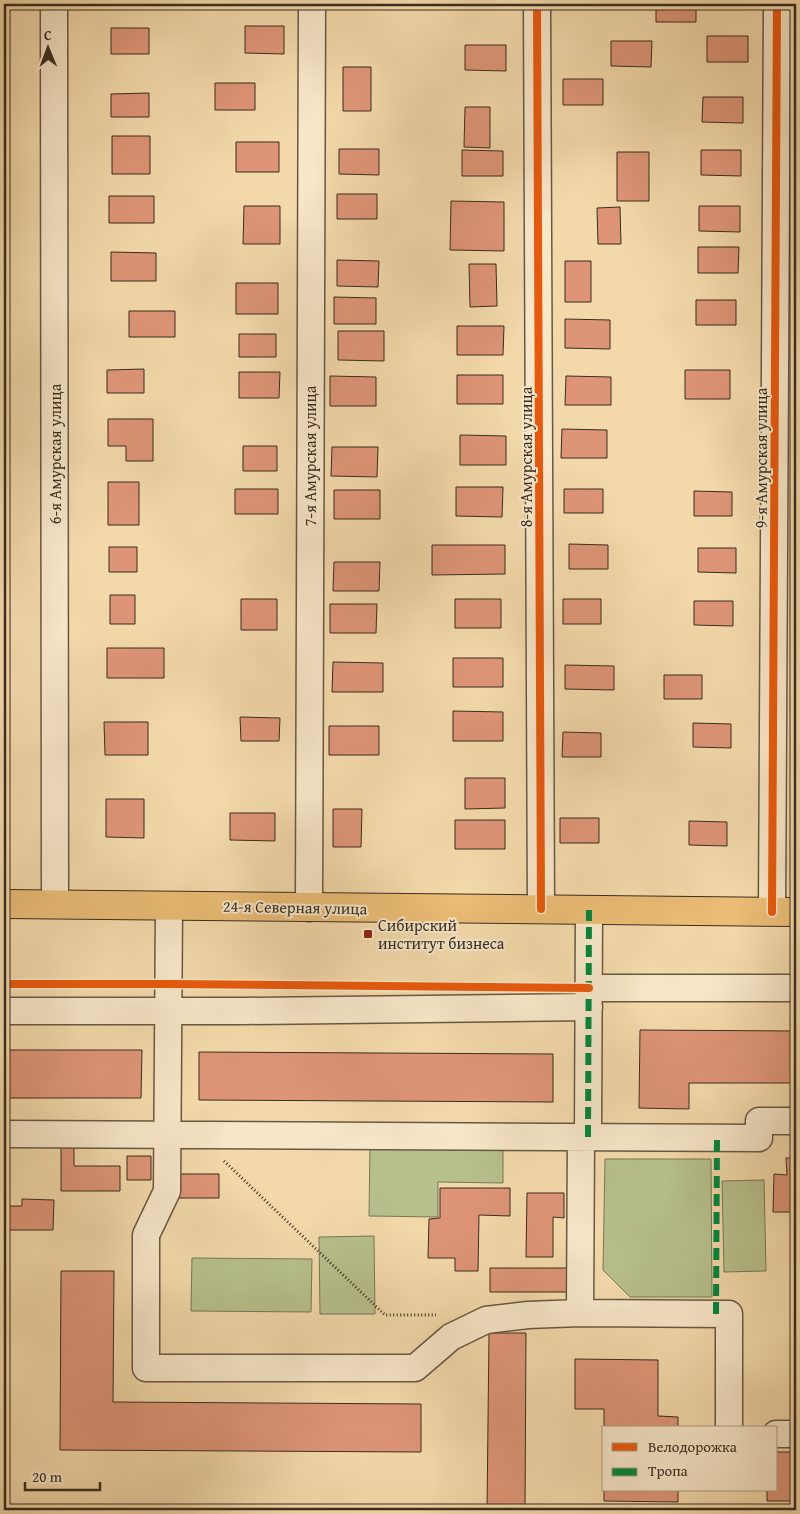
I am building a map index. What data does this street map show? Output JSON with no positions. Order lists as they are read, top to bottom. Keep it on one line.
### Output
{"streets":{"main road":["24-я Северная улица"],"street":["6-я Амурская улица","7-я Амурская улица","8-я Амурская улица","9-я Амурская улица"]},"crossings":[["6-я Амурская улица","24-я Северная улица"],["7-я Амурская улица","24-я Северная улица"],["8-я Амурская улица","24-я Северная улица"],["9-я Амурская улица","24-я Северная улица"]],"places":{"transit":["Сибирский институт бизнеса"]},"legend":["Велодорожка","Тропа"],"scale_bar":"20 m","north":"top"}
